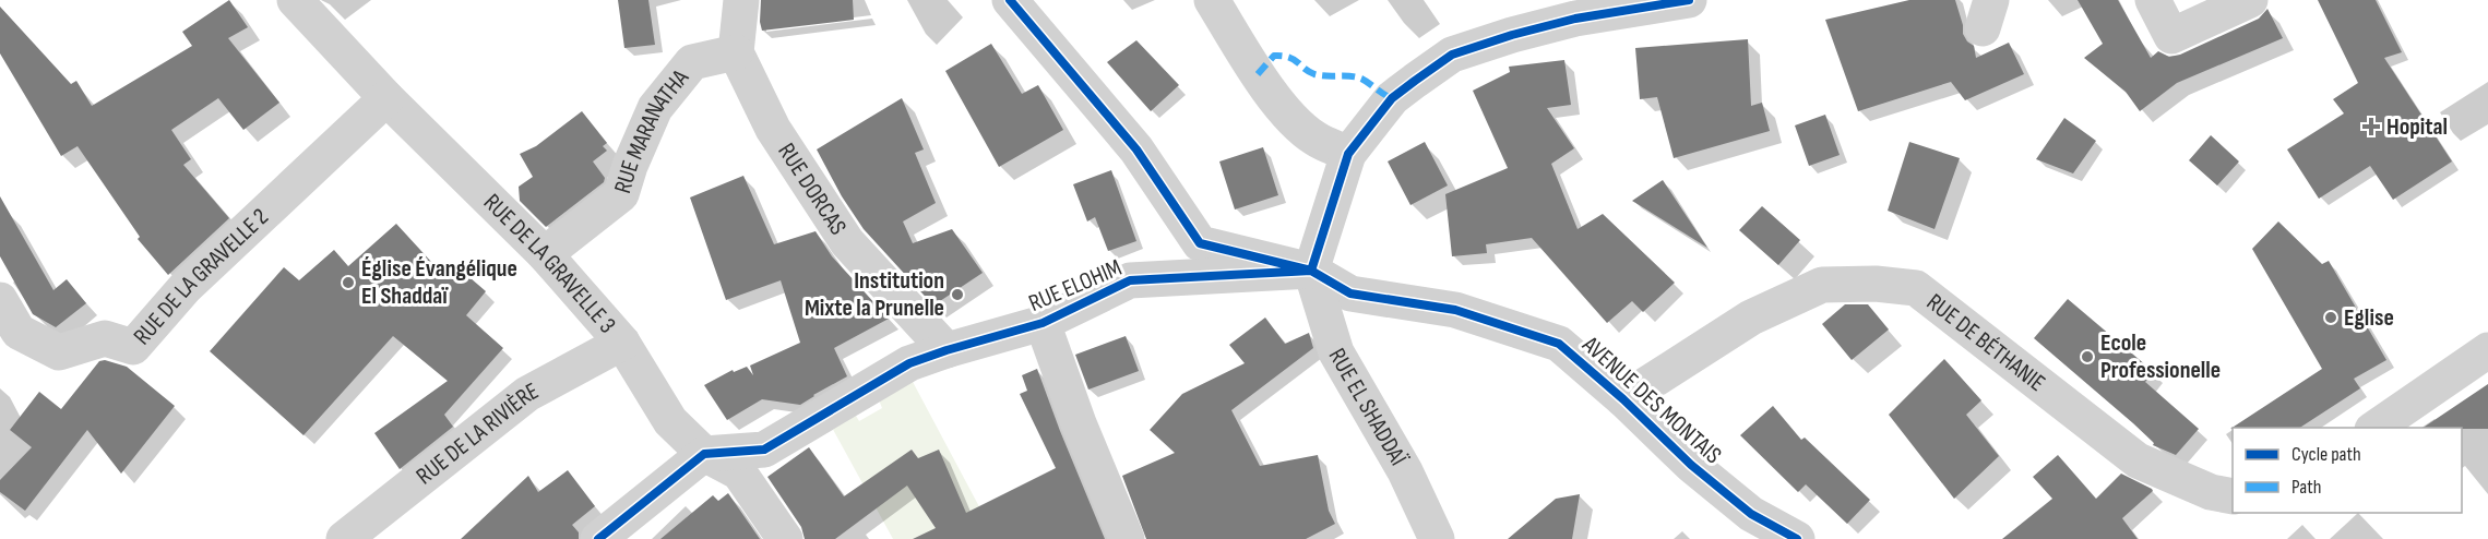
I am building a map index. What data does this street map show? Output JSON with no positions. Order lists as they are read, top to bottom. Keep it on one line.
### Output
{"streets":{"street":["RUE MARANATHA","RUE DORCAS","RUE DE LA GRAVELLE 3","RUE DE LA GRAVELLE 2","RUE ELOHIM","RUE DE BÉTHANIE","AVENUE DES MONTAIS","RUE EL SHADDAÏ","RUE DE LA RIVIÈRE"]},"crossings":[["RUE MARANATHA","RUE DORCAS"],["RUE MARANATHA","RUE DE LA GRAVELLE 3"],["RUE DORCAS","RUE ELOHIM"],["RUE DE LA GRAVELLE 3","RUE DE LA GRAVELLE 2"],["RUE DE LA GRAVELLE 3","RUE ELOHIM"],["RUE DE LA GRAVELLE 3","RUE DE LA RIVIÈRE"],["RUE ELOHIM","AVENUE DES MONTAIS"],["RUE ELOHIM","RUE EL SHADDAÏ"],["RUE DE BÉTHANIE","AVENUE DES MONTAIS"],["AVENUE DES MONTAIS","RUE EL SHADDAÏ"]],"places":{"health":["Hopital"],"other":["Église Évangélique El Shaddaï","Institution Mixte la Prunelle","Eglise","Ecole Professionelle"]},"legend":["Cycle path","Path"]}
